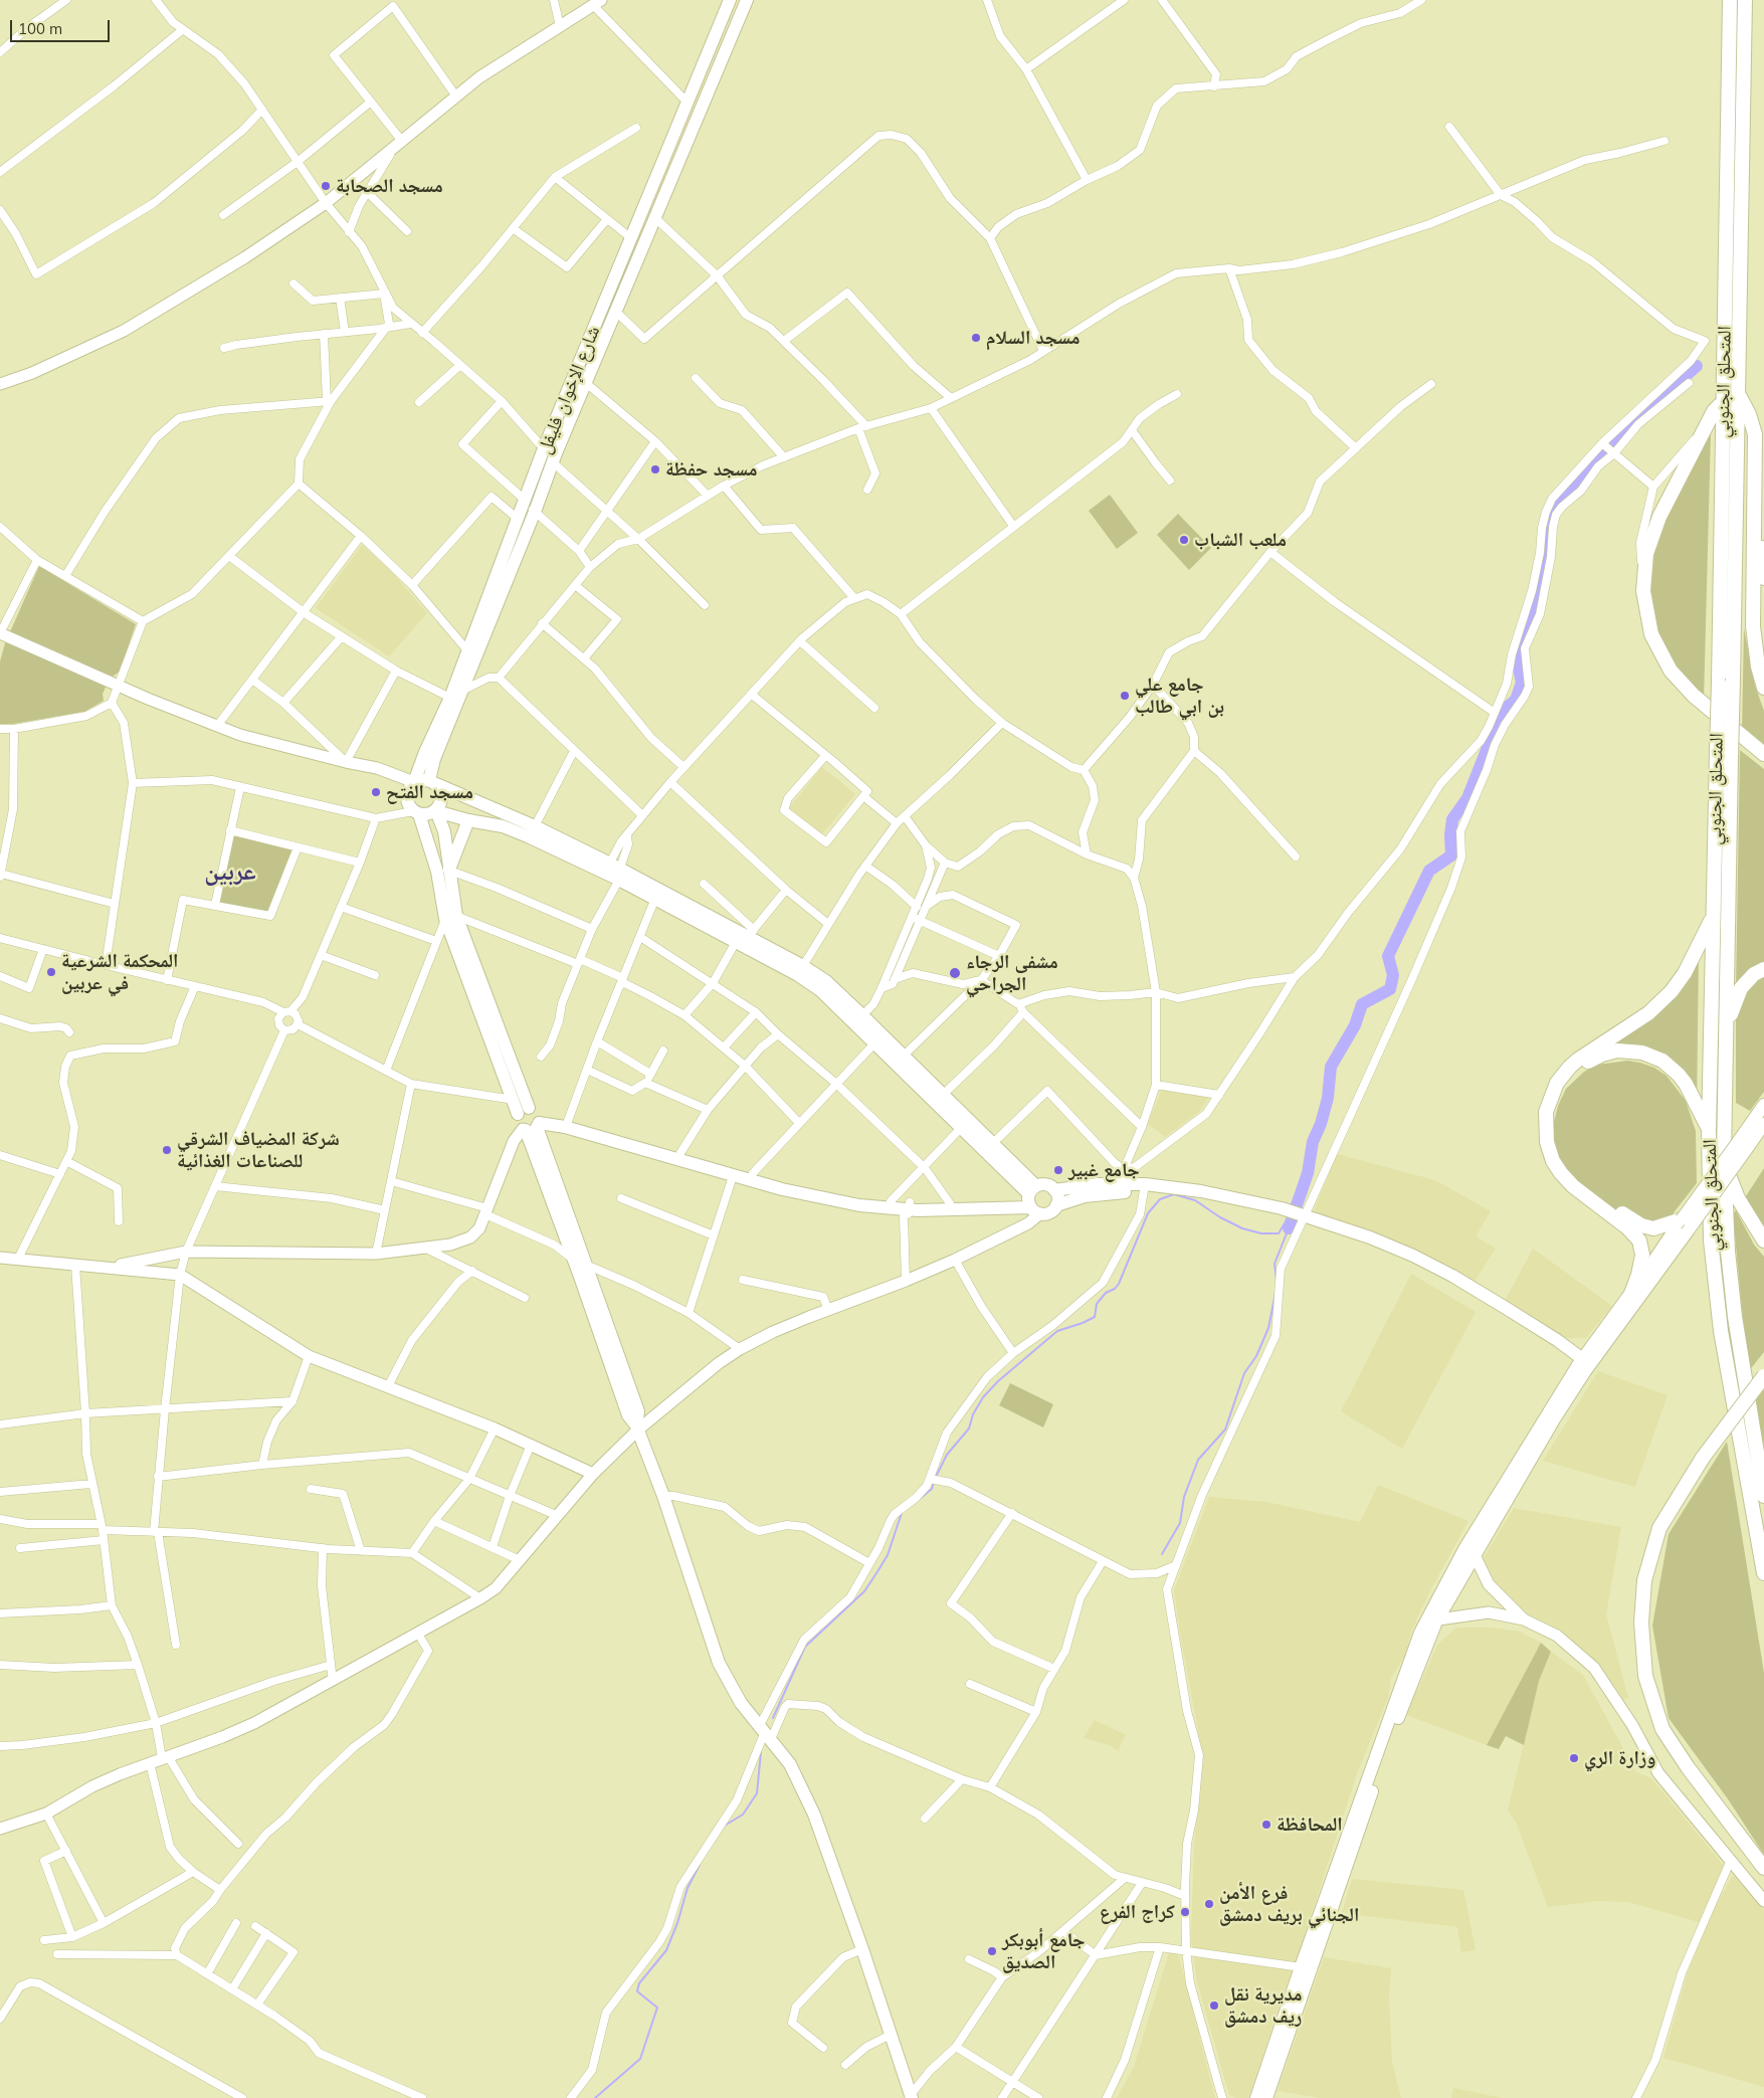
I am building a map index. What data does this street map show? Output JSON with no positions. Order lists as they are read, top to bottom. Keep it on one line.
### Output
{"streets":{"highway":["المتحلق الجنوبي"],"main road":["شارع الإخوان فليفل"]},"districts":["عربين"],"places":["مسجد الصحابة","مسجد السلام","مسجد حفظة","ملعب الشباب","جامع علي بن ابي طالب","مسجد الفتح","المحكمة الشرعية في عربين","مشفى الرجاء الجراحي","شركة المضياف الشرقي للصناعات الغذائية","جامع غبير","وزارة الري","المحافظة","فرع الأمن الجنائي بريف دمشق","كراج الفرع","جامع أبوبكر الصديق","مديرية نقل ريف دمشق"],"scale_bar":"100 m"}
